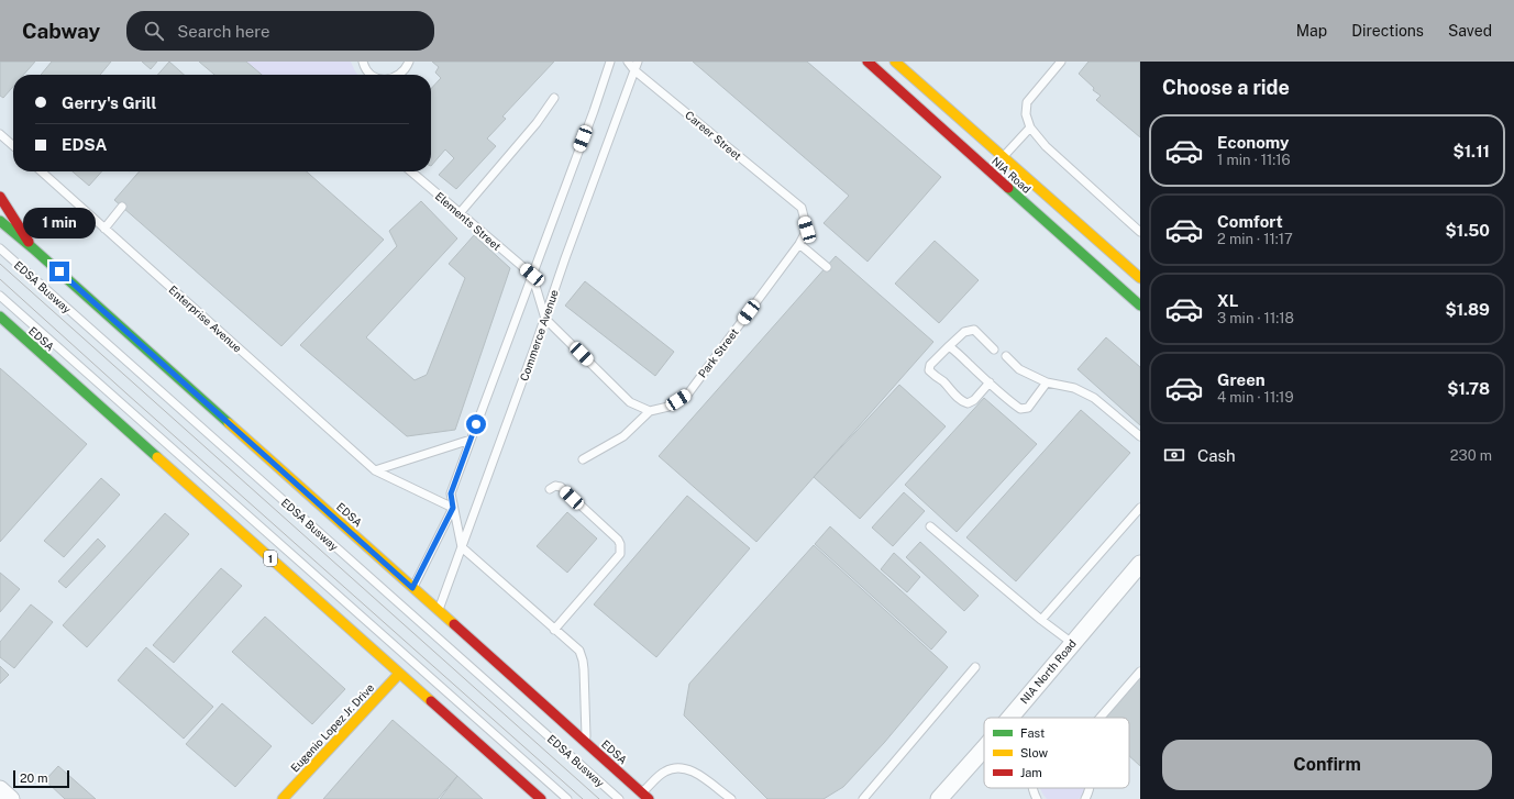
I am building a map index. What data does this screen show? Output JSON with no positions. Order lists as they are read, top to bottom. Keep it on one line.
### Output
{"streets":{"main road":["NIA Road","EDSA","1","Eugenio Lopez Jr. Drive"],"street":["NIA North Road"],"lane":["Career Street","Elements Street","EDSA Busway","Enterprise Avenue","Commerce Avenue","Park Street"]},"crossings":[["Career Street","Commerce Avenue"],["Career Street","Park Street"],["Commerce Avenue","EDSA"],["EDSA","Eugenio Lopez Jr. Drive"]],"legend":["Fast","Slow","Jam"],"scale_bar":"20 m","page":{"header":"Cabway","search":"Search here","nav":["Map","Directions","Saved"],"heading":"Choose a ride","banner":["Gerry's Grill","EDSA"],"list":[{"name":"Economy","note":"1 min · 11:16","value":"$1.11"},{"name":"Comfort","note":"2 min · 11:17","value":"$1.50"},{"name":"XL","note":"3 min · 11:18","value":"$1.89"},{"name":"Green","note":"4 min · 11:19","value":"$1.78"}],"bubble":"1 min","pay":["Cash","230 m"],"buttons":"Confirm","scale":"20 m"}}
